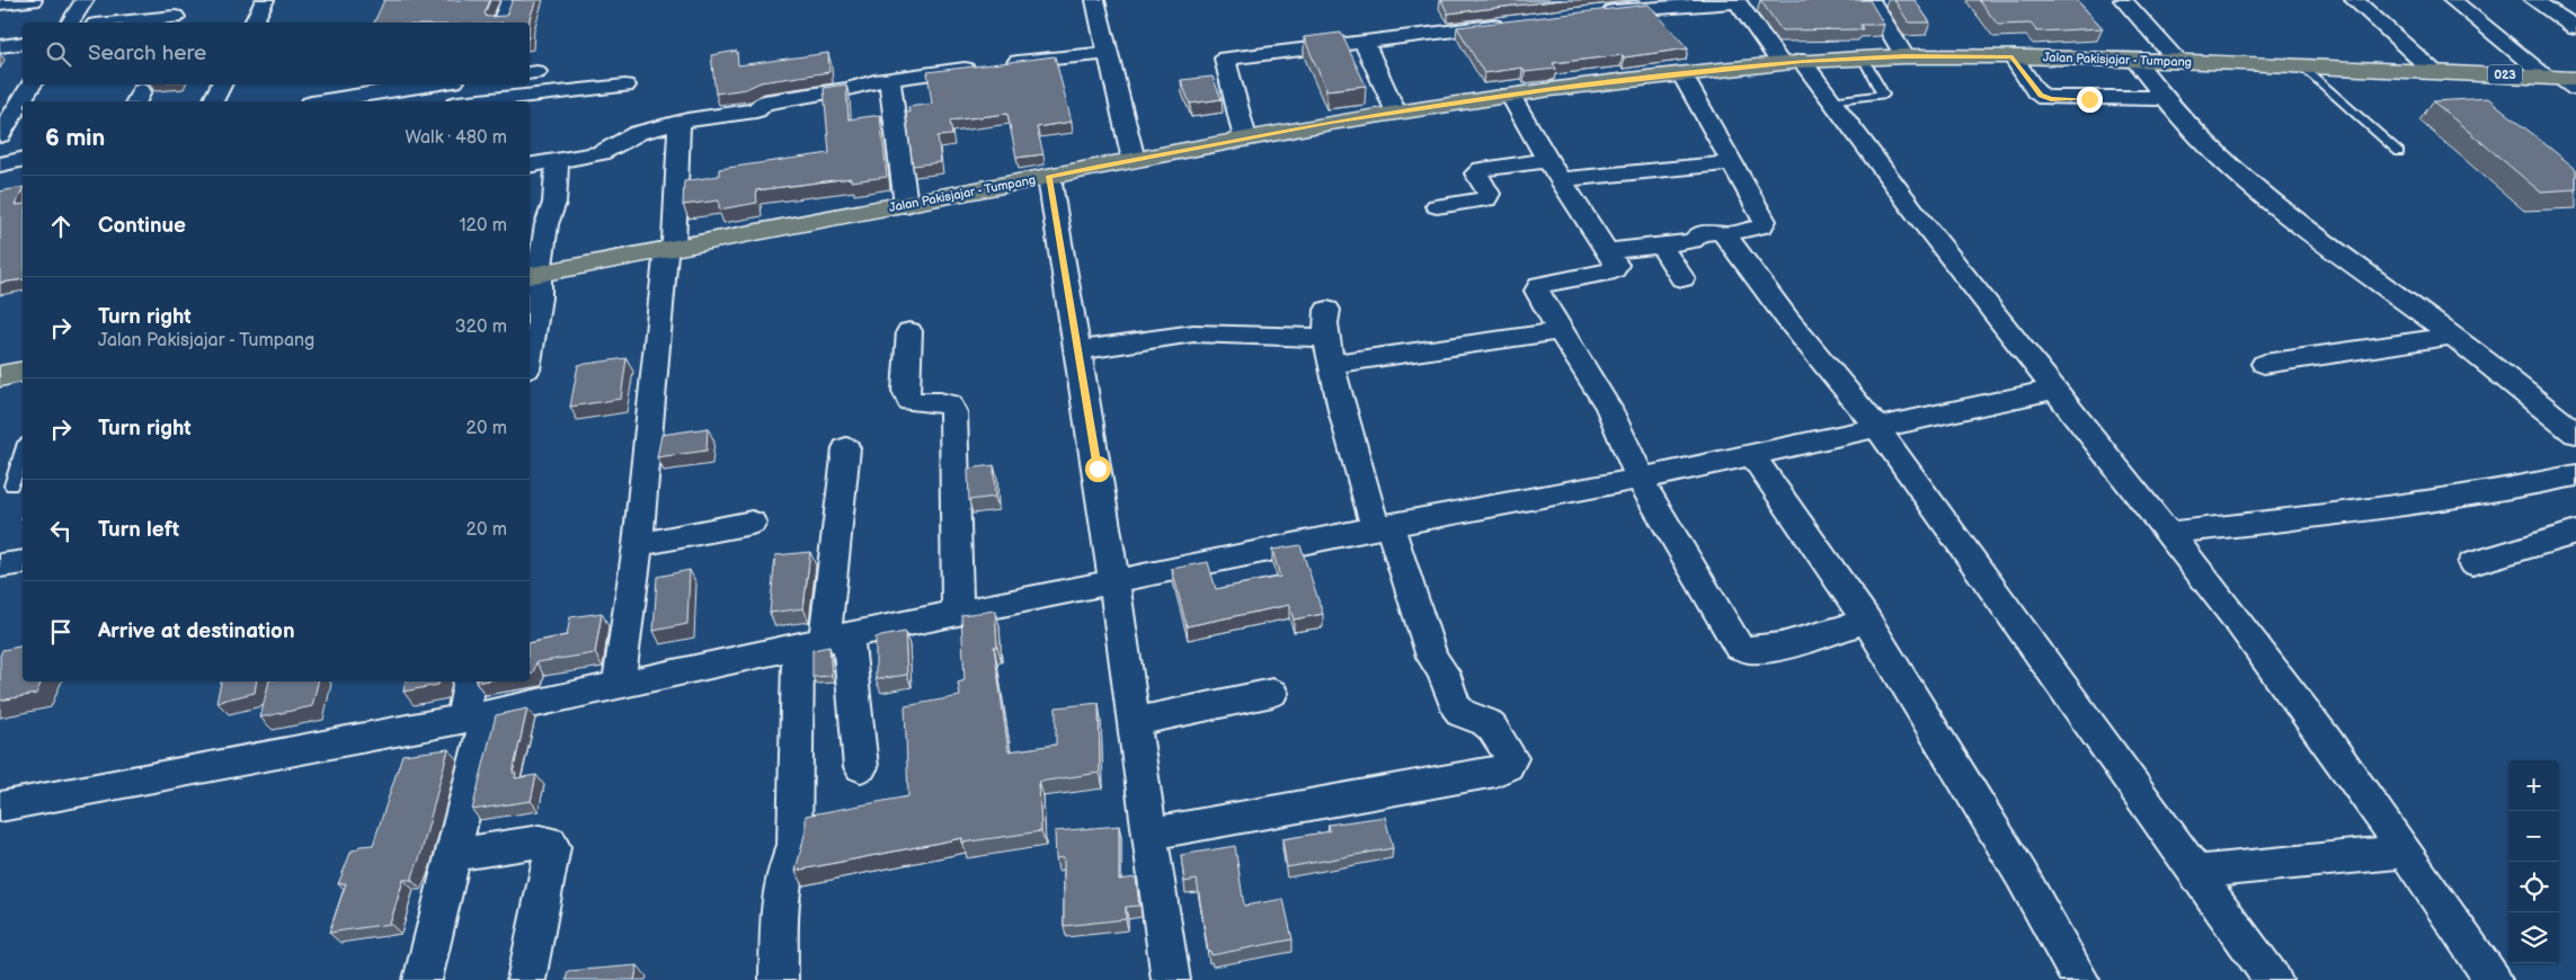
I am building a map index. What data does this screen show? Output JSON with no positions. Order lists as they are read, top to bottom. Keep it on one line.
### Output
{"streets":{"main road":["Jalan Pakisjajar - Tumpang","023"]},"page":{"search":"Search here","heading":["6 min","Walk · 480 m"],"list":[["Continue","120 m"],["Turn right","Jalan Pakisjajar - Tumpang","320 m"],["Turn right","20 m"],["Turn left","20 m"],"Arrive at destination"],"map_buttons":["+","−"]}}
